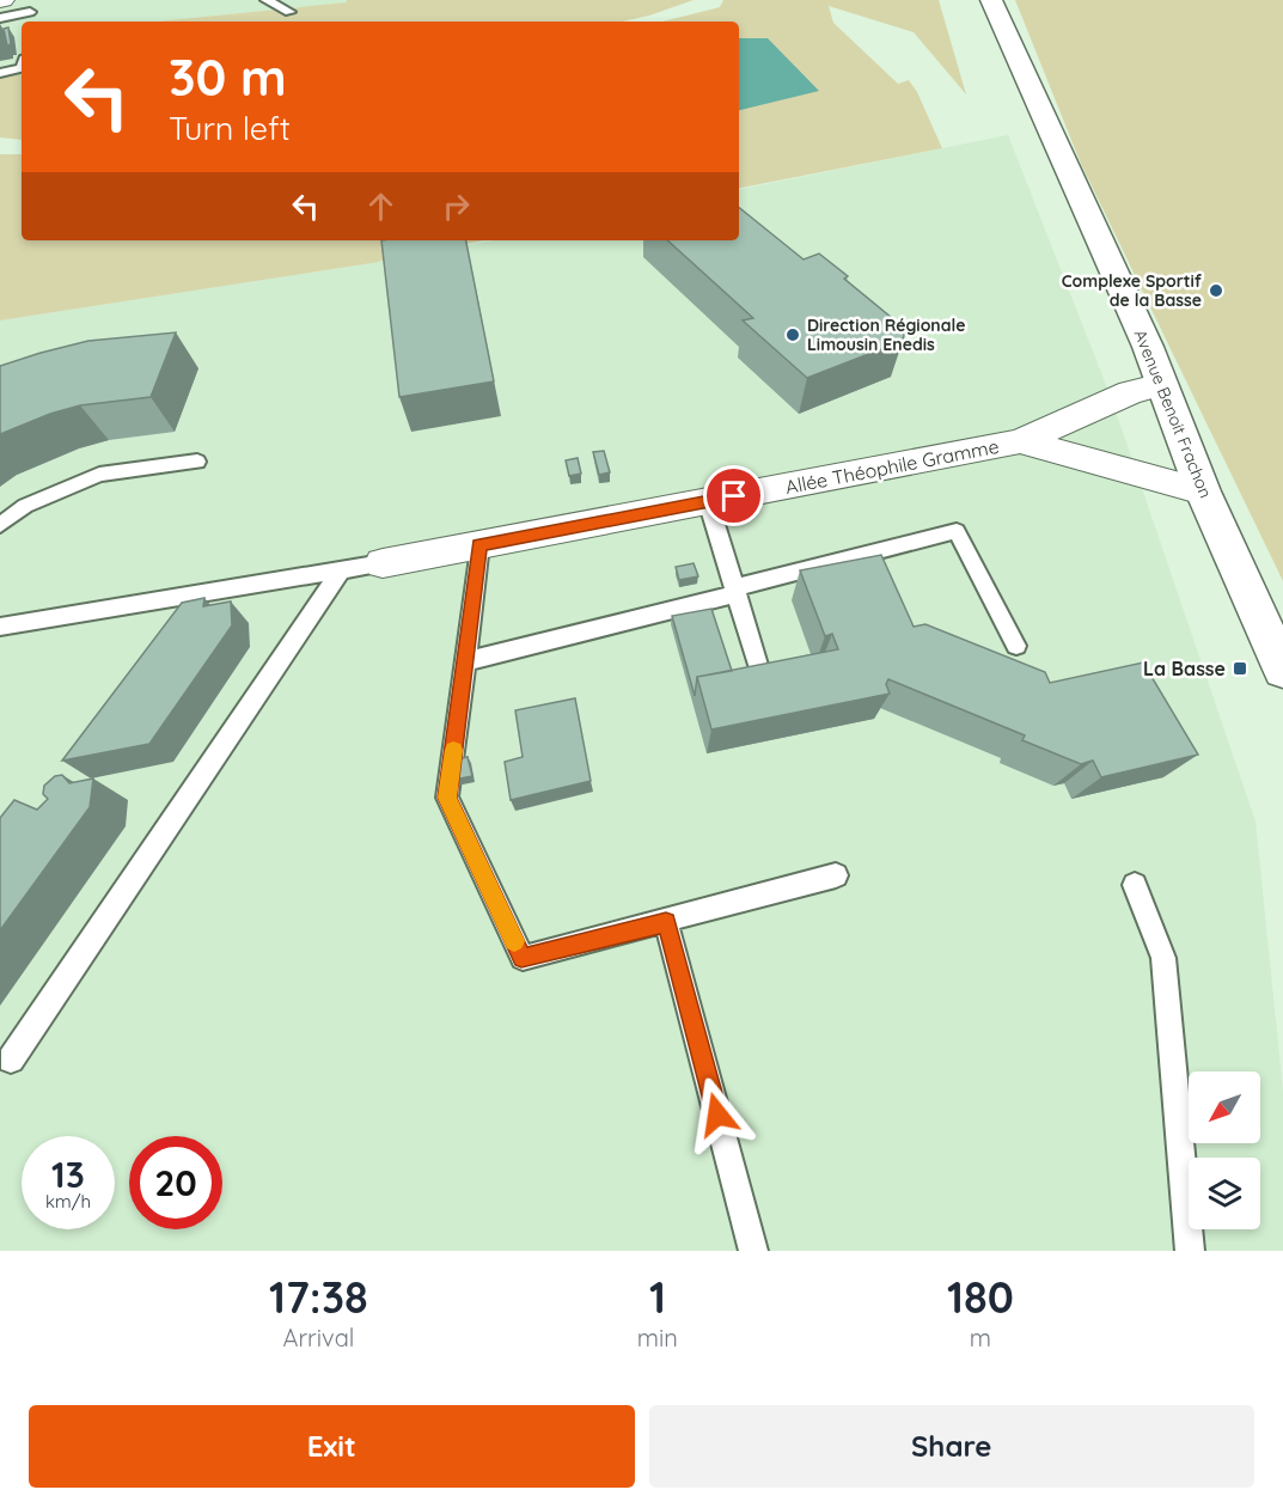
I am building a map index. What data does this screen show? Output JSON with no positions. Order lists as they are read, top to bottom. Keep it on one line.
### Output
{"streets":{"main road":["Avenue Benoit Frachon"],"street":["Allée Théophile Gramme"]},"crossings":[["Avenue Benoit Frachon","Allée Théophile Gramme"]],"places":{"other":["Complexe Sportif de la Basse","Direction Régionale Limousin Enedis"],"transit":["La Basse"]},"north":"bottom left","page":{"turn":["30 m","Turn left"],"speed":"13 km/h","limit":"20","eta":["17:38","Arrival","1","min","180","m"],"buttons":["Exit","Share"]}}
